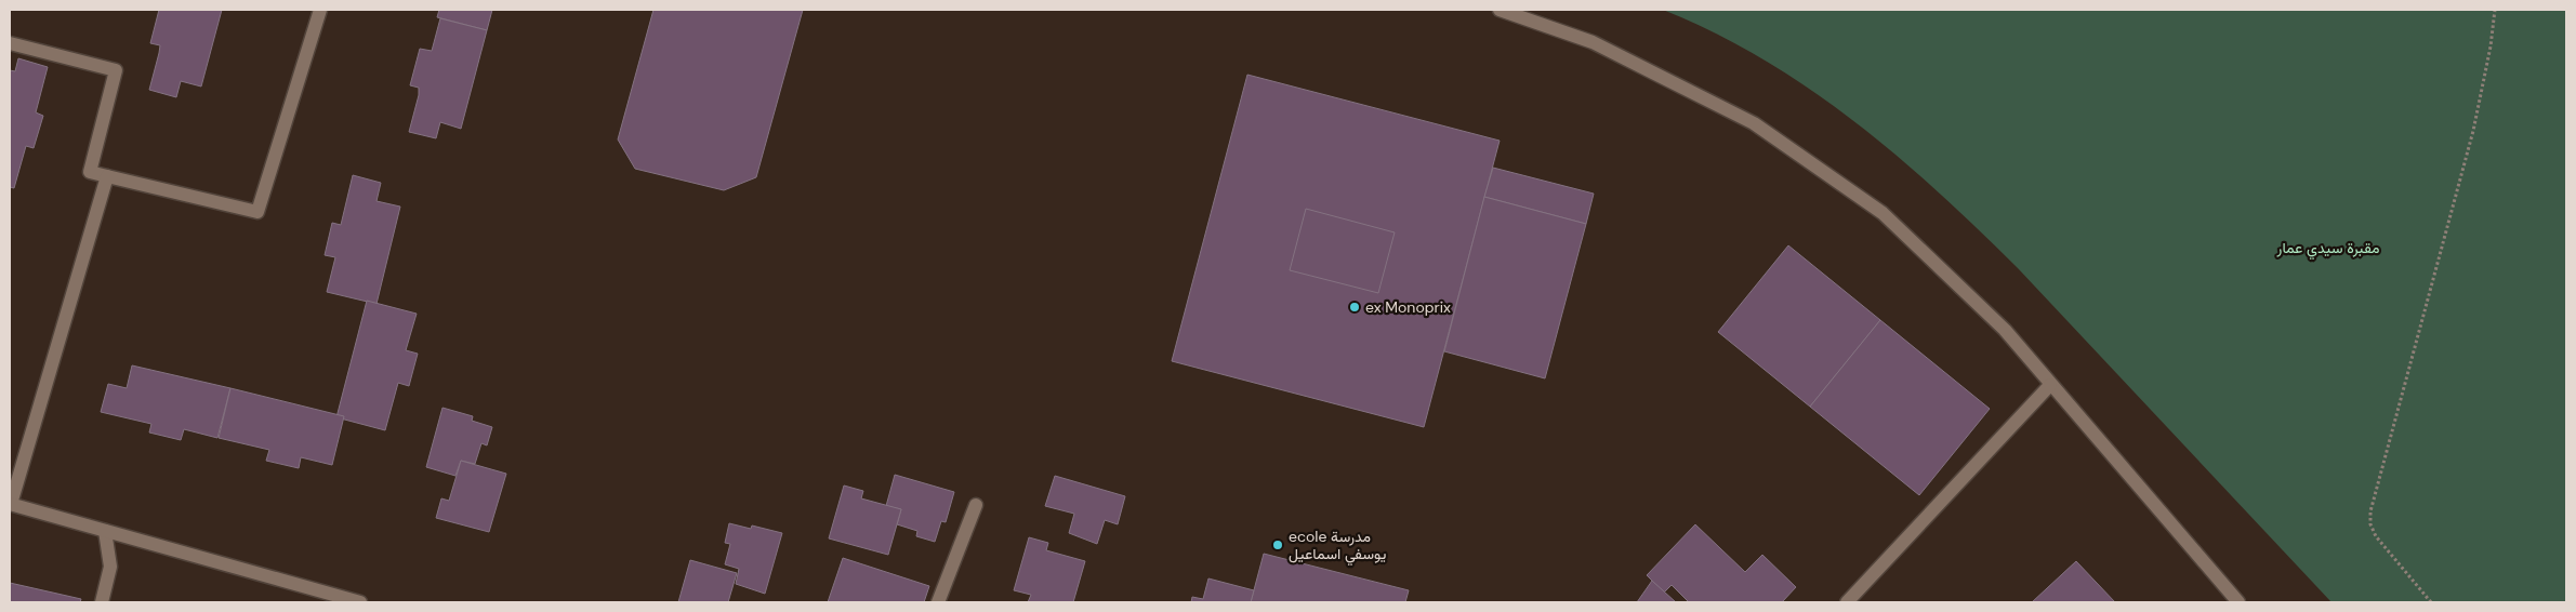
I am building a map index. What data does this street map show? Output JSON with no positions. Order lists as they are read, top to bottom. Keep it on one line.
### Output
{"parks":["مقبرة سيدي عمار"],"places":["ex Monoprix","ecole مدرسة يوسفي اسماعيل"]}
